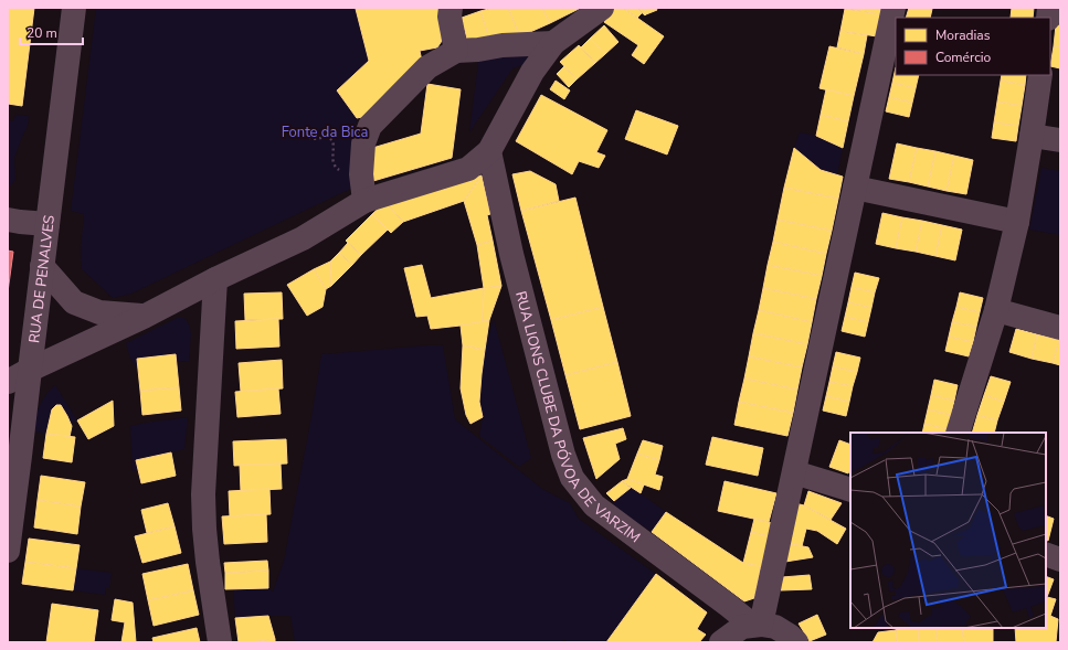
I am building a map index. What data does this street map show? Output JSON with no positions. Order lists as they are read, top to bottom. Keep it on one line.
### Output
{"streets":{"street":["RUA DE PENALVES","RUA LIONS CLUBE DA PÓVOA DE VARZIM"]},"parks":["Fonte da Bica"],"legend":["Moradias","Comércio"],"scale_bar":"20 m"}
